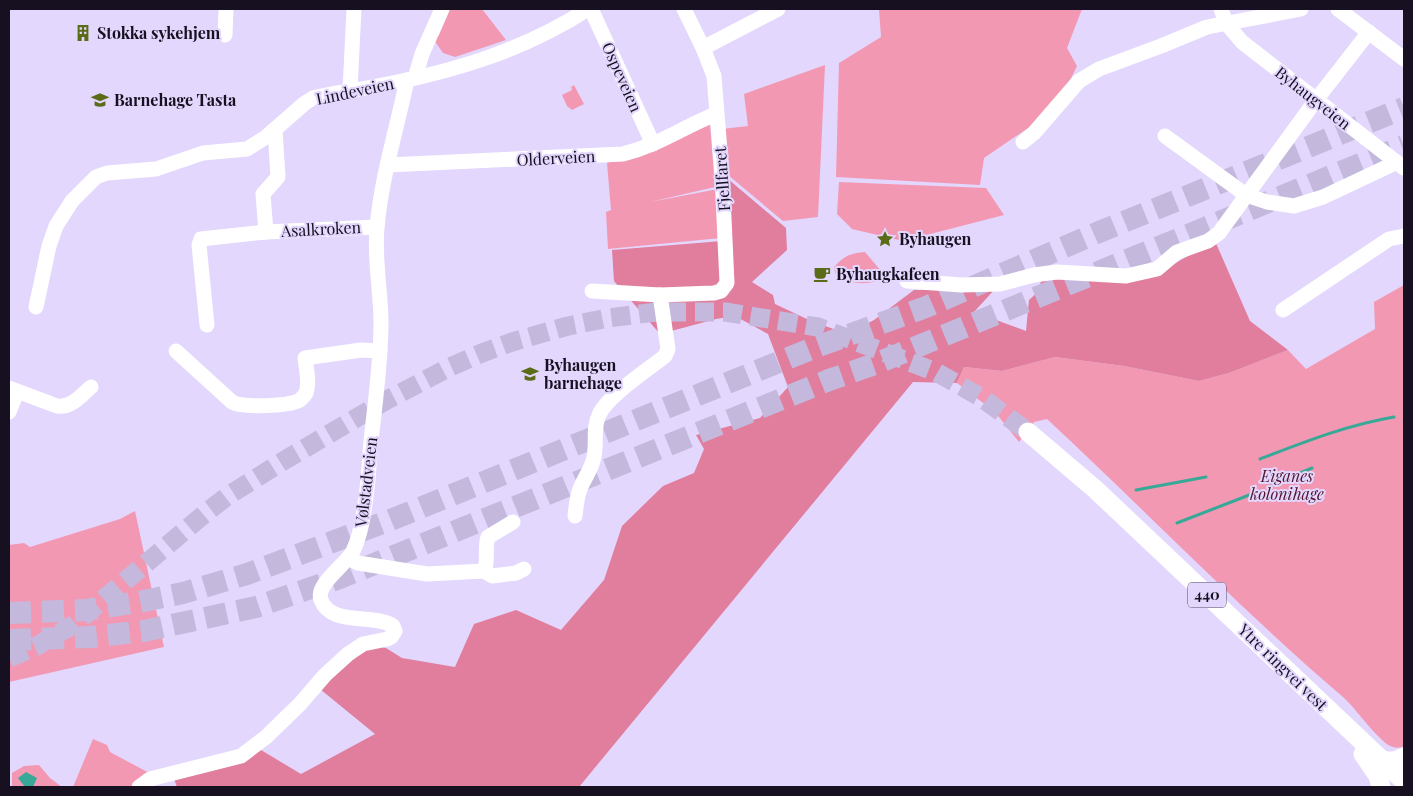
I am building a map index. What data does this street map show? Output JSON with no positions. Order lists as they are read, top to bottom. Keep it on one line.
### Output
{"streets":{"main road":["440","Ytre ringvei vest"],"street":["Ospeveien","Lindeveien","Byhaugveien","Olderveien","Fjellfaret","Asalkroken","Vølstadveien"]},"crossings":[["Ospeveien","Lindeveien"],["Ospeveien","Olderveien"],["Lindeveien","Asalkroken"],["Lindeveien","Vølstadveien"],["Olderveien","Fjellfaret"],["Olderveien","Vølstadveien"],["Asalkroken","Vølstadveien"],["440","Ytre ringvei vest"]],"parks":["Eiganes kolonihage"],"places":{"building":["Stokka sykehjem"],"school or university":["Barnehage Tasta","Byhaugen barnehage"],"place":["Byhaugen"],"cafe":["Byhaugkafeen"]}}
